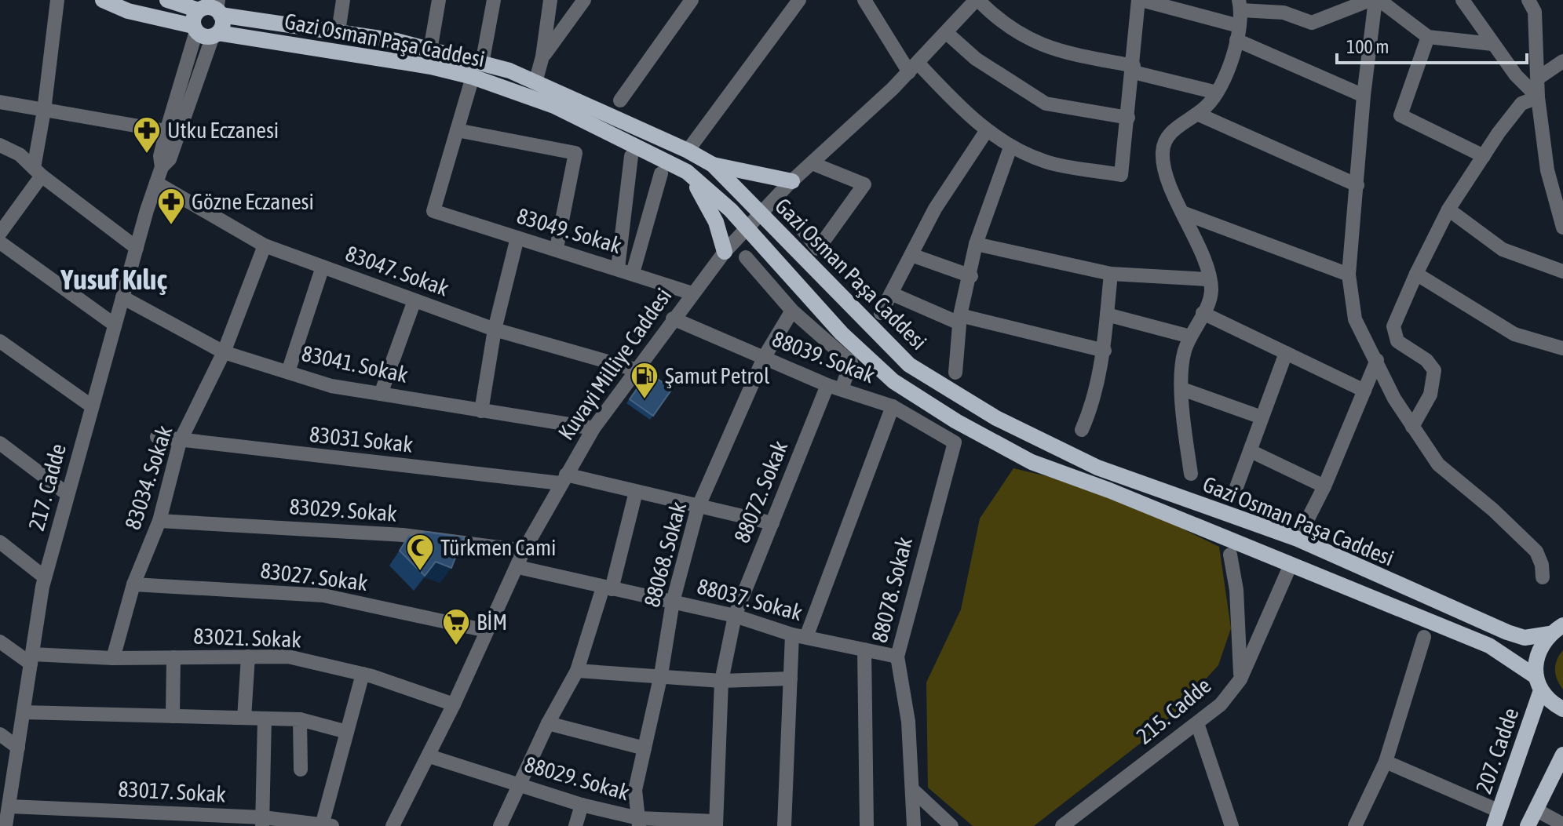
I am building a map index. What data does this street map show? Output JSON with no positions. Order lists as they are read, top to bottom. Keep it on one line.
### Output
{"streets":{"main road":["Gazi Osman Paşa Caddesi","207. Cadde"],"street":["83049. Sokak","83047. Sokak","88039. Sokak","83041. Sokak","Kuvayi Milliye Caddesi","83031 Sokak","83034. Sokak","217. Cadde","88072. Sokak","83029. Sokak","88068. Sokak","83027. Sokak","88078. Sokak","88037. Sokak","83021. Sokak","215. Cadde","88029. Sokak","83017. Sokak"]},"crossings":[["Gazi Osman Paşa Caddesi","Kuvayi Milliye Caddesi"],["Gazi Osman Paşa Caddesi","217. Cadde"],["Gazi Osman Paşa Caddesi","215. Cadde"],["Gazi Osman Paşa Caddesi","207. Cadde"],["83049. Sokak","Kuvayi Milliye Caddesi"],["83047. Sokak","Kuvayi Milliye Caddesi"],["83047. Sokak","83034. Sokak"],["83047. Sokak","217. Cadde"],["88039. Sokak","Kuvayi Milliye Caddesi"],["88039. Sokak","88072. Sokak"],["88039. Sokak","88068. Sokak"],["88039. Sokak","88078. Sokak"],["83041. Sokak","Kuvayi Milliye Caddesi"],["83041. Sokak","83034. Sokak"],["83041. Sokak","217. Cadde"],["Kuvayi Milliye Caddesi","83031 Sokak"],["Kuvayi Milliye Caddesi","83029. Sokak"],["Kuvayi Milliye Caddesi","83027. Sokak"],["Kuvayi Milliye Caddesi","88037. Sokak"],["Kuvayi Milliye Caddesi","83021. Sokak"],["Kuvayi Milliye Caddesi","88029. Sokak"],["83031 Sokak","83034. Sokak"],["83031 Sokak","88072. Sokak"],["83031 Sokak","88068. Sokak"],["83034. Sokak","83029. Sokak"],["83034. Sokak","83027. Sokak"],["83034. Sokak","83021. Sokak"],["217. Cadde","83021. Sokak"],["217. Cadde","83017. Sokak"],["88072. Sokak","88068. Sokak"],["88072. Sokak","88037. Sokak"],["88072. Sokak","88029. Sokak"],["88068. Sokak","88037. Sokak"],["88068. Sokak","88029. Sokak"],["88078. Sokak","88037. Sokak"]],"districts":["Yusuf Kılıç"],"places":{"pharmacy":["Utku Eczanesi","Gözne Eczanesi"],"fuel station":["Şamut Petrol"],"mosque":["Türkmen Cami"],"supermarket":["BİM"]},"scale_bar":"100 m"}
